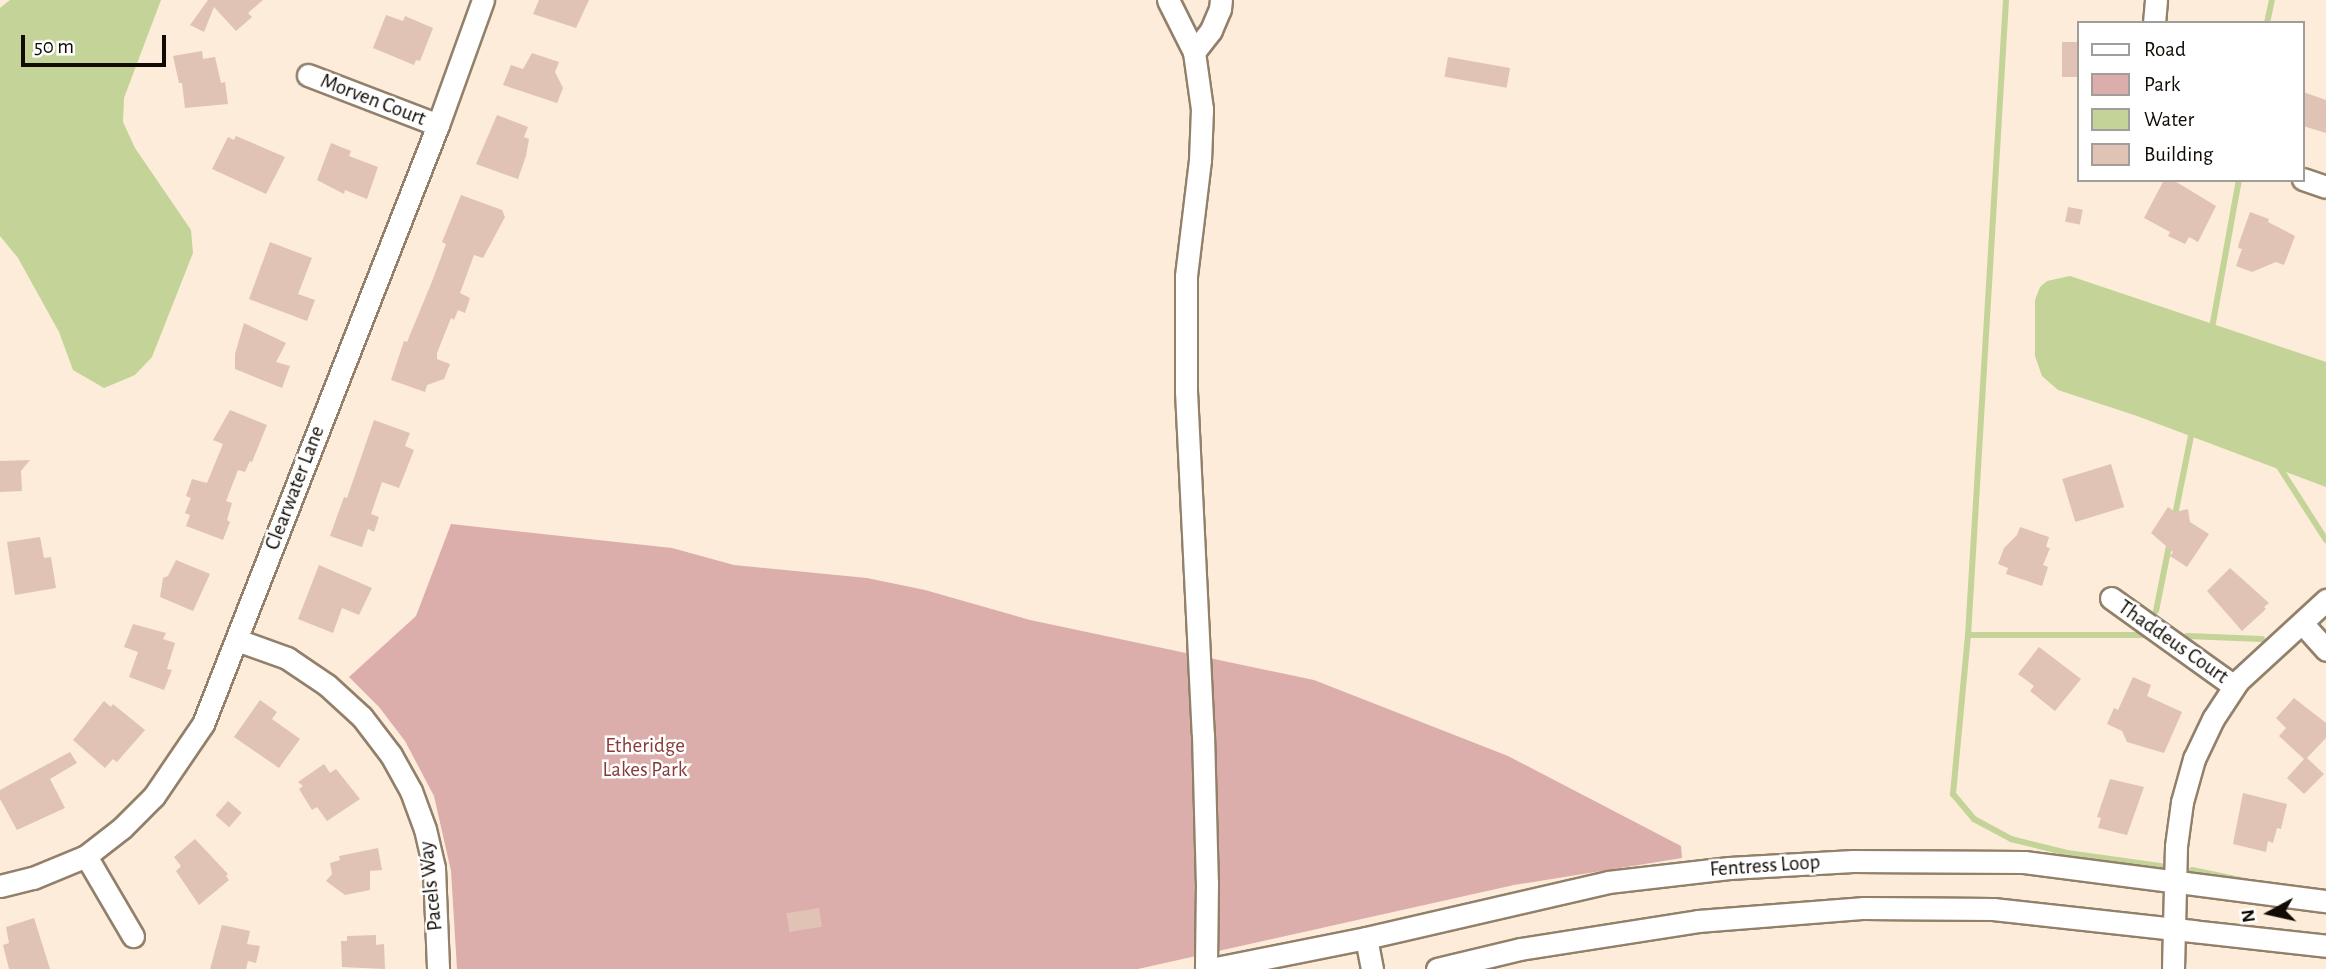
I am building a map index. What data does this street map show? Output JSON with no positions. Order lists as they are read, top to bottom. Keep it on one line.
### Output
{"streets":{"street":["Morven Court","Clearwater Lane","Thaddeus Court","Fentress Loop","Pacels Way"]},"crossings":[["Morven Court","Clearwater Lane"],["Clearwater Lane","Pacels Way"]],"parks":["Etheridge Lakes Park"],"legend":["Road","Park","Water","Building"],"scale_bar":"50 m","north":"left"}
